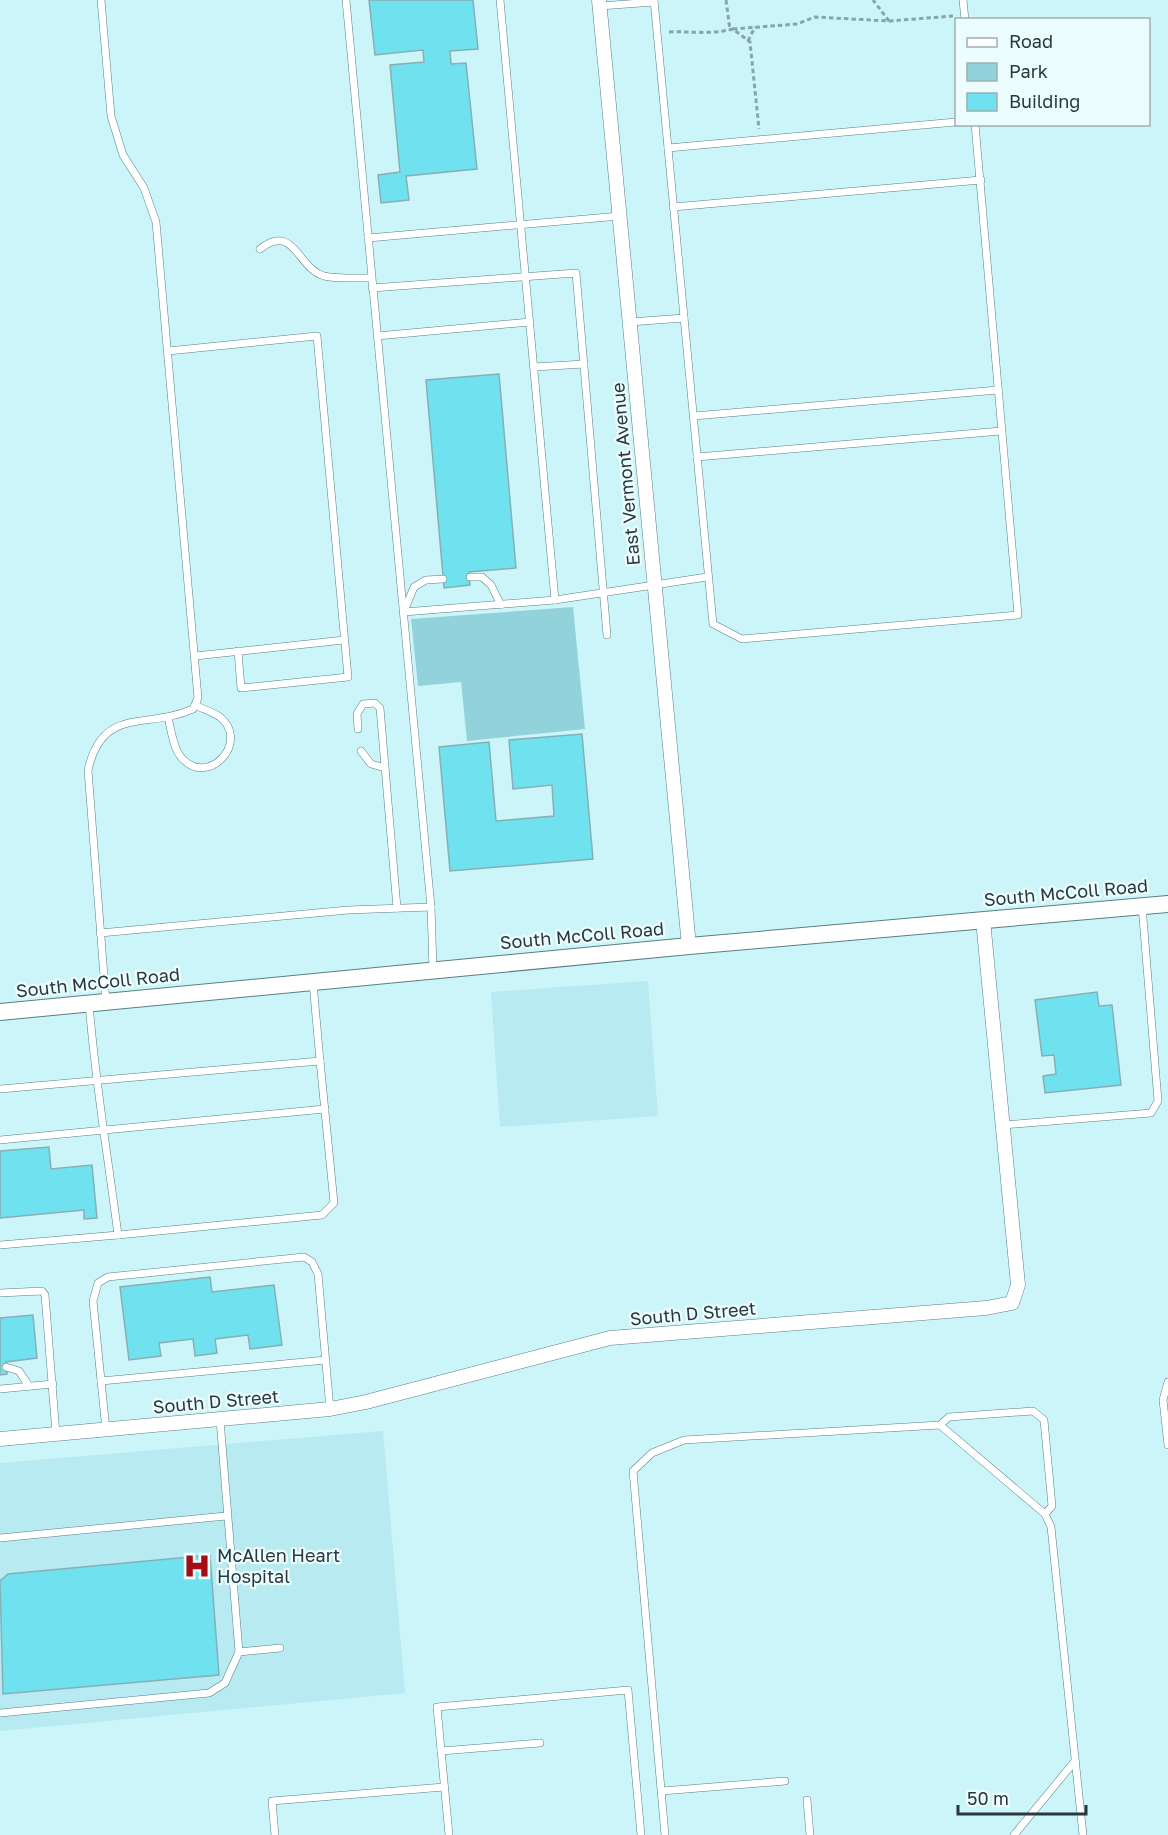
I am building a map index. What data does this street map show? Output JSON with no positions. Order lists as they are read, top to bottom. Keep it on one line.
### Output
{"streets":{"street":["East Vermont Avenue","South McColl Road","South D Street"]},"crossings":[["East Vermont Avenue","South McColl Road"],["South McColl Road","South D Street"]],"places":{"hospital":["McAllen Heart Hospital"]},"legend":["Road","Park","Building"],"scale_bar":"50 m"}
